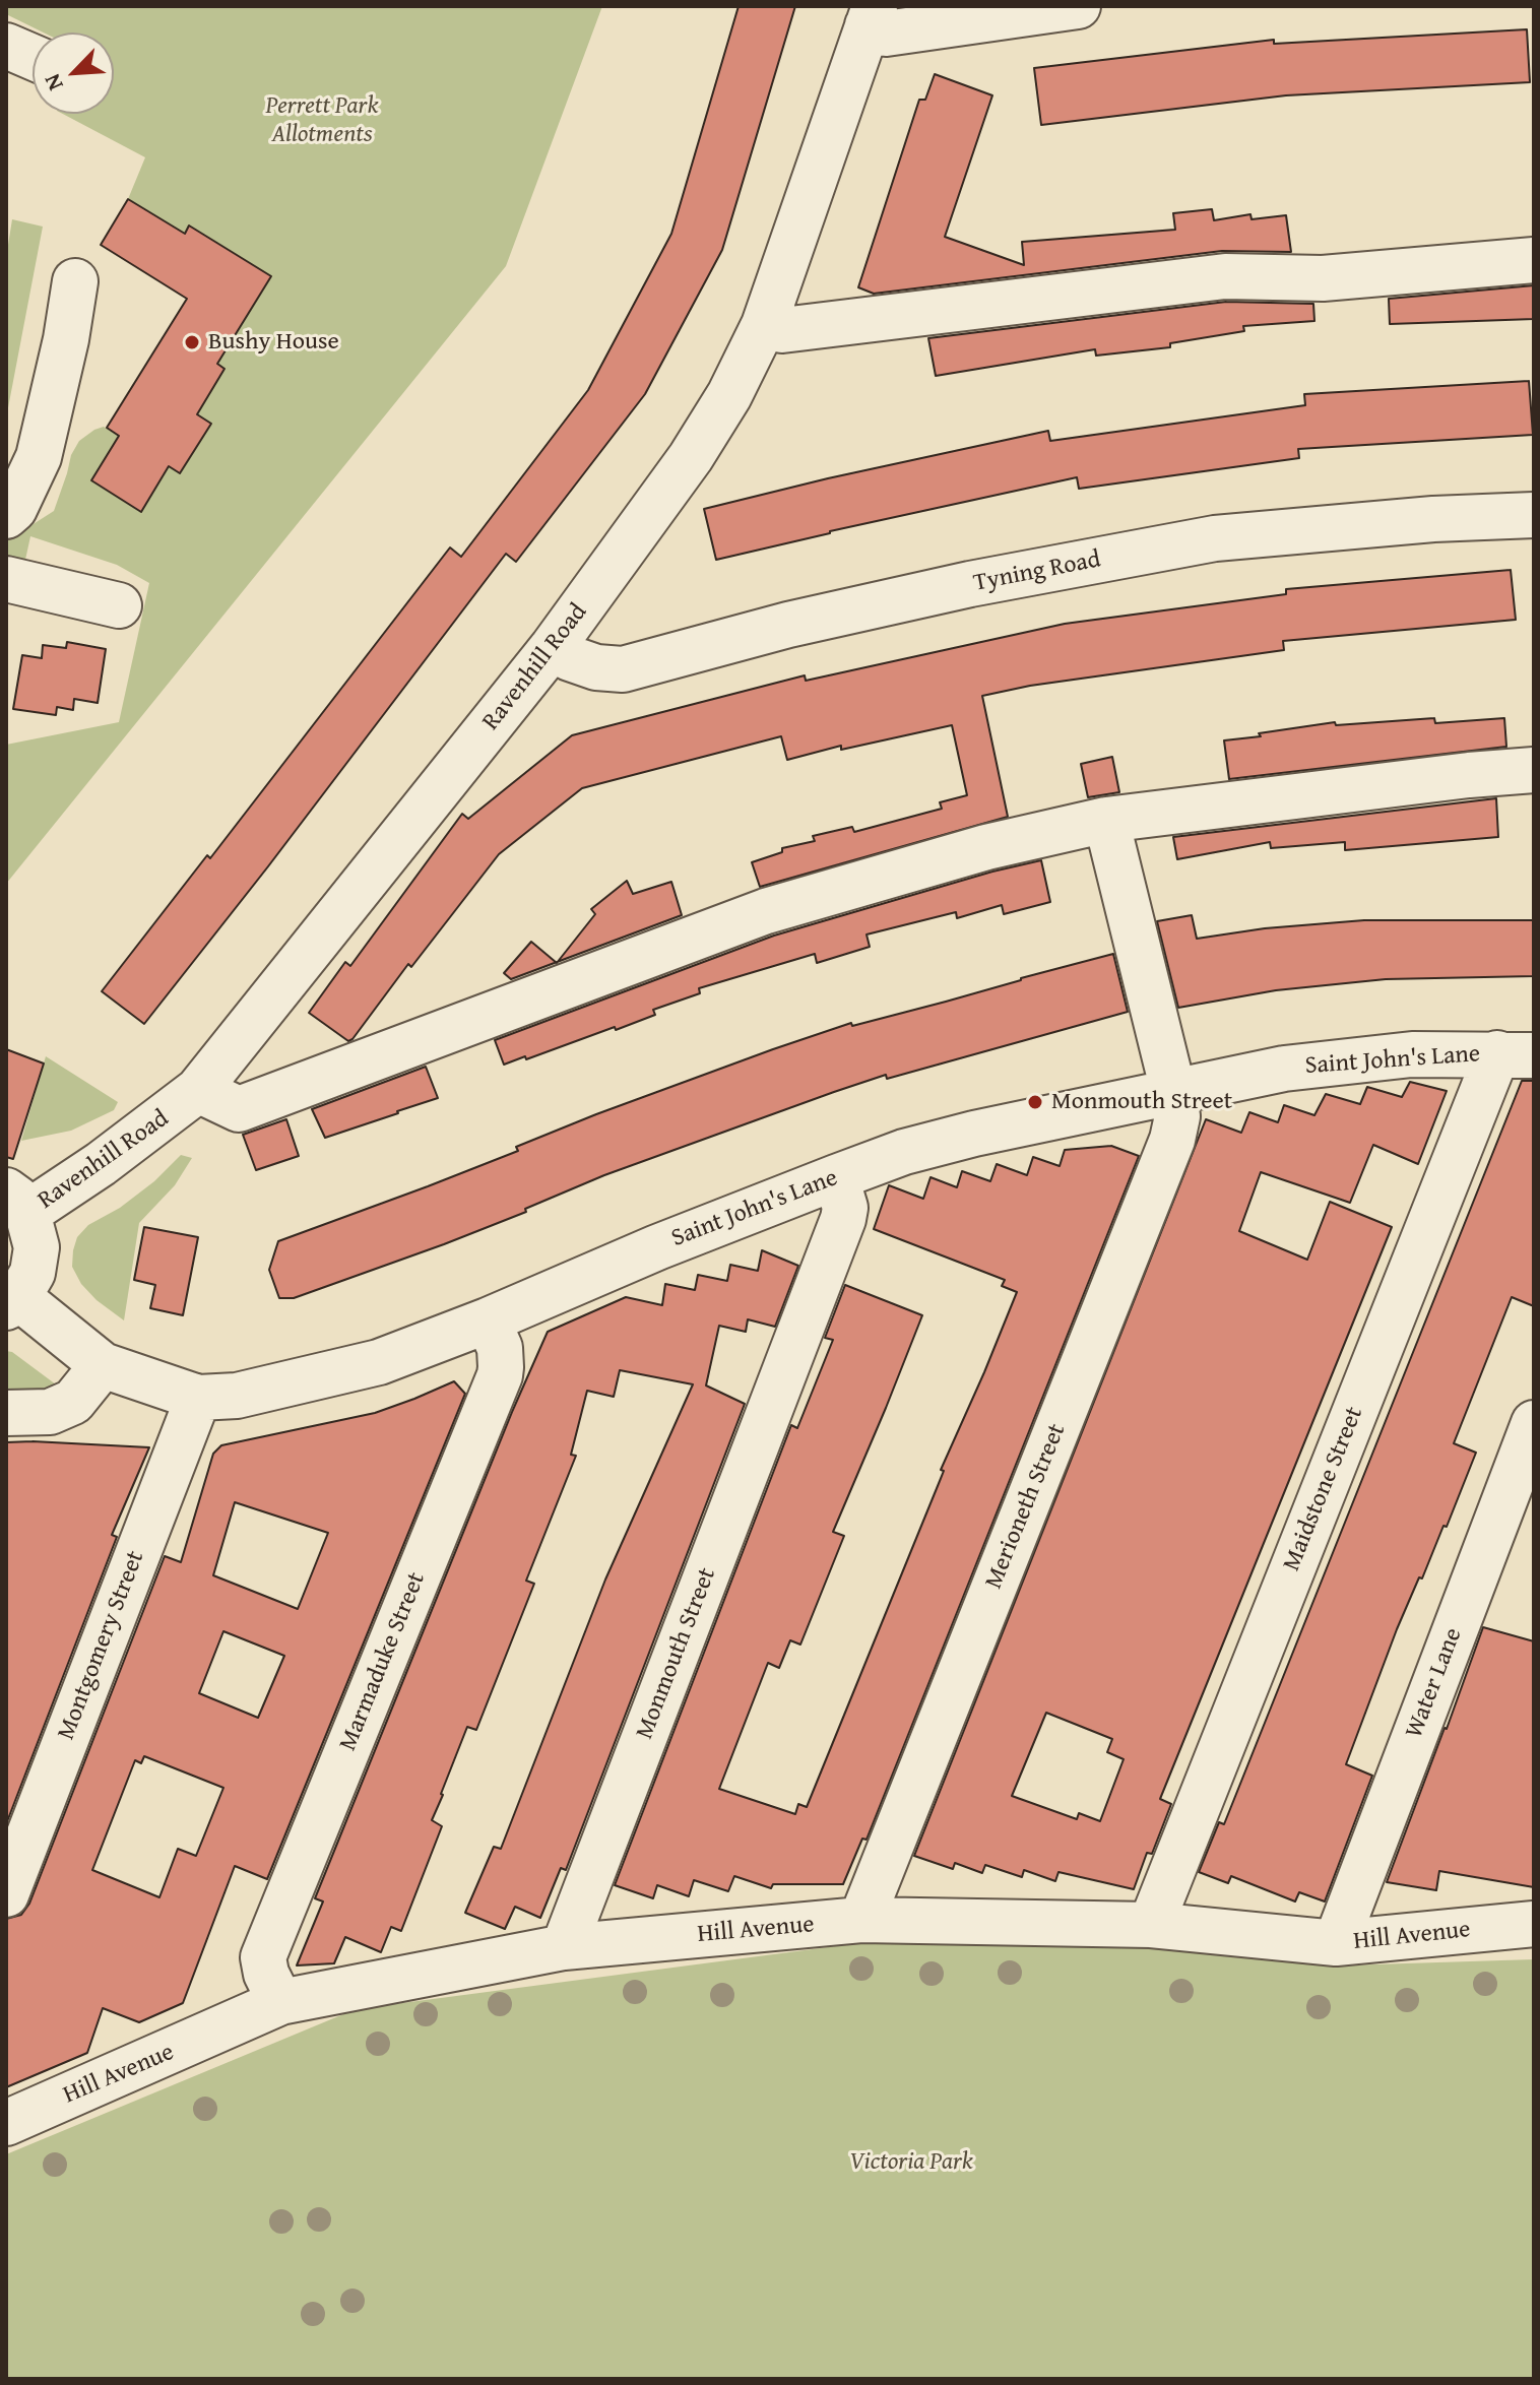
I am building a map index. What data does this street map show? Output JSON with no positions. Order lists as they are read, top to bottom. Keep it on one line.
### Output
{"streets":{"street":["Tyning Road","Ravenhill Road","Saint John's Lane","Maidstone Street","Merioneth Street","Montgomery Street","Monmouth Street","Marmaduke Street","Water Lane","Hill Avenue"]},"crossings":[["Tyning Road","Ravenhill Road"],["Saint John's Lane","Maidstone Street"],["Saint John's Lane","Merioneth Street"],["Saint John's Lane","Montgomery Street"],["Saint John's Lane","Monmouth Street"],["Saint John's Lane","Marmaduke Street"],["Maidstone Street","Hill Avenue"],["Merioneth Street","Hill Avenue"],["Monmouth Street","Hill Avenue"],["Marmaduke Street","Hill Avenue"],["Water Lane","Hill Avenue"]],"parks":["Perrett Park Allotments","Victoria Park"],"places":["Bushy House","Monmouth Street"],"north":"bottom left"}
